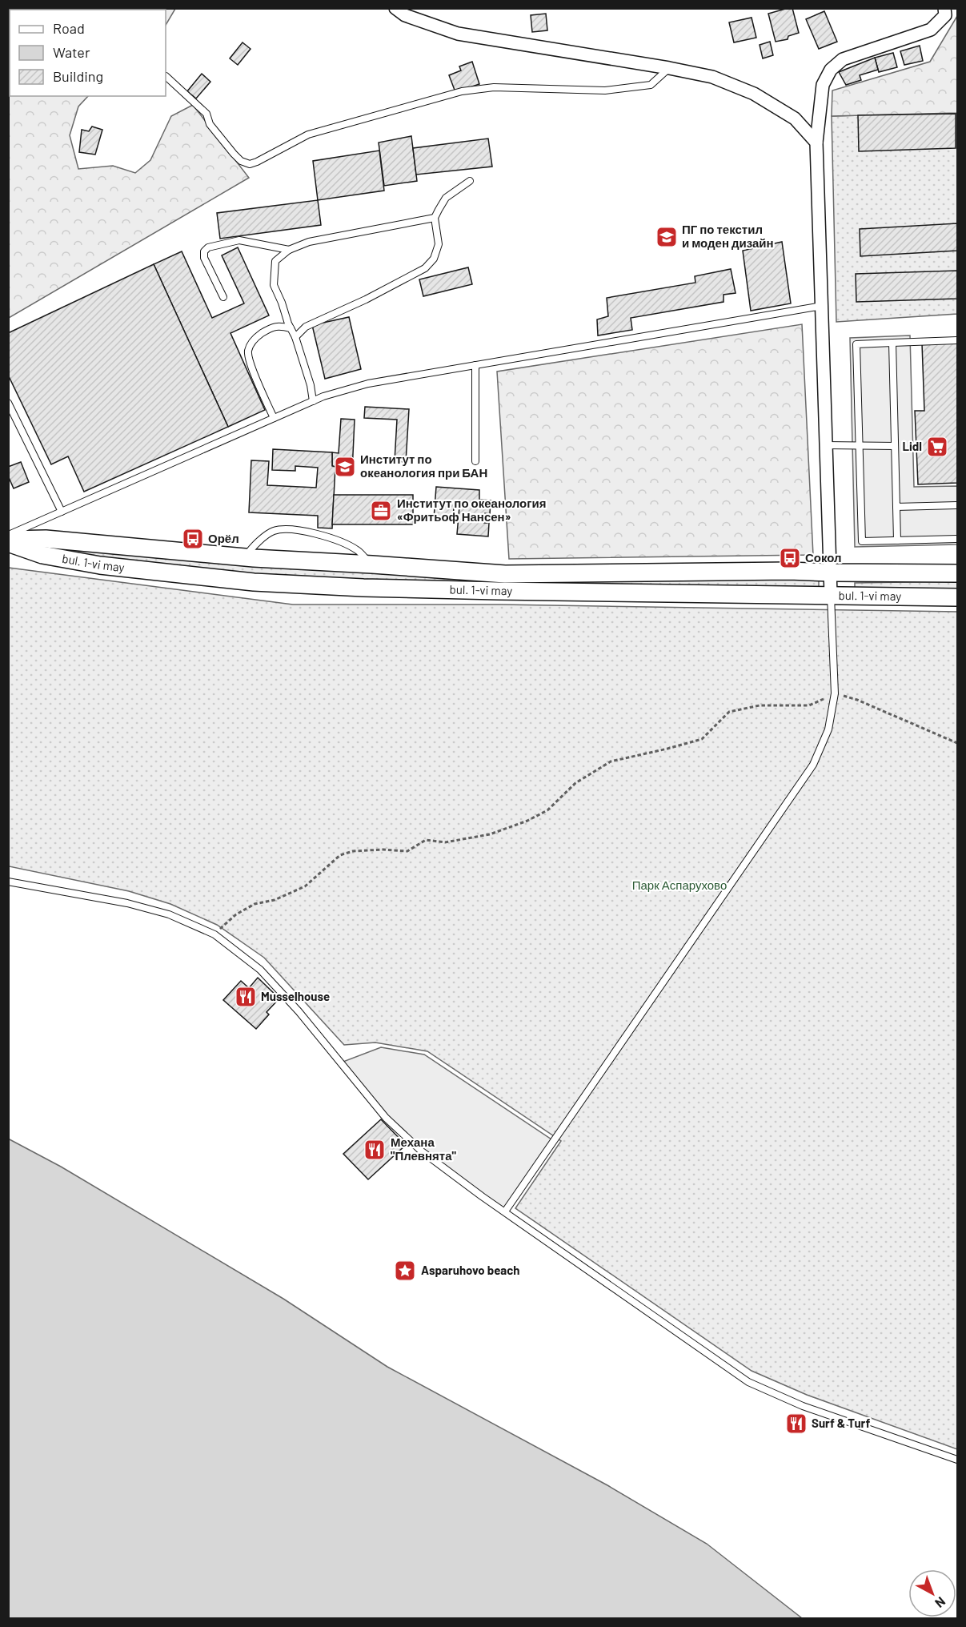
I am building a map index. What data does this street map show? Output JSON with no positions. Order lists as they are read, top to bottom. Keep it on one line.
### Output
{"streets":{"main road":["bul. 1-vi may"]},"parks":["Парк Аспарухово"],"places":{"school or university":["ПГ по текстил и моден дизайн","Институт по океанология при БАН"],"supermarket":["Lidl"],"office":["Институт по океанология «Фритьоф Нансен»"],"bus stop":["Орёл","Сокол"],"restaurant":["Musselhouse","Механа \"Плевнята\"","Surf & Turf"],"place":["Asparuhovo beach"]},"legend":["Road","Water","Building"],"north":"bottom right"}
